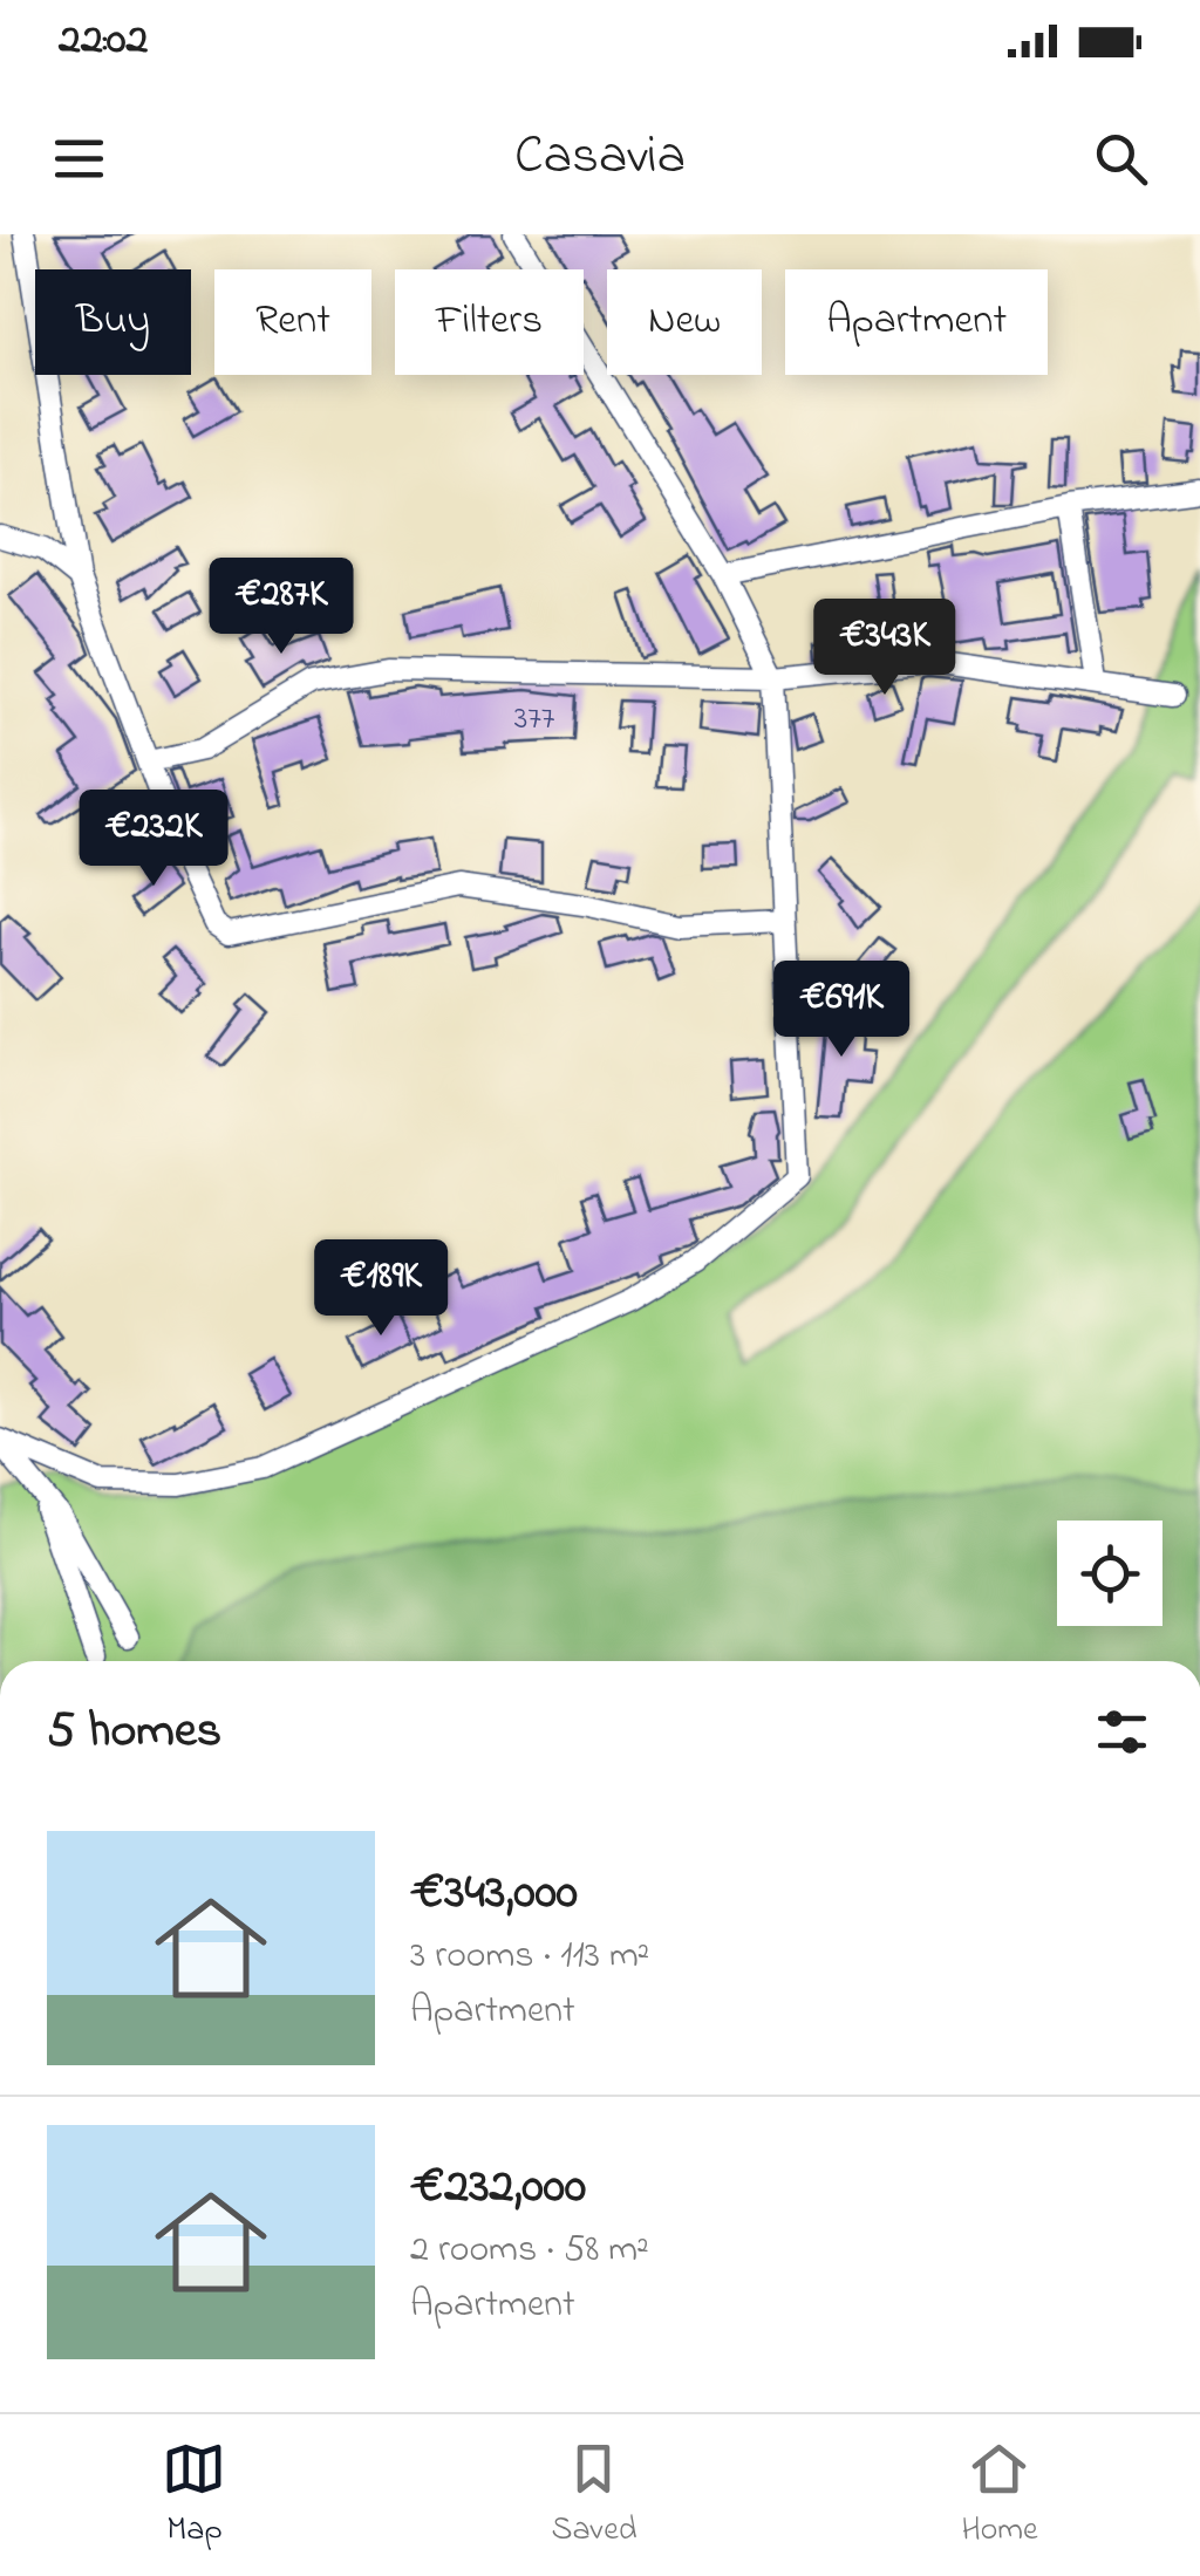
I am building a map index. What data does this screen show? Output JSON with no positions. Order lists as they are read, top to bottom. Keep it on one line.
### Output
{"house_numbers":["377"],"page":{"status":"22:02","header":"Casavia","chip":["Buy","Rent","Filters","New","Apartment"],"price":["€287K","€343K","€232K","€691K","€189K"],"heading":"5 homes","list":[{"name":"€343,000","note":"3 rooms · 113 m² · Apartment"},{"name":"€232,000","note":"2 rooms · 58 m² · Apartment"}],"tabs":["Map","Saved","Home"]}}
